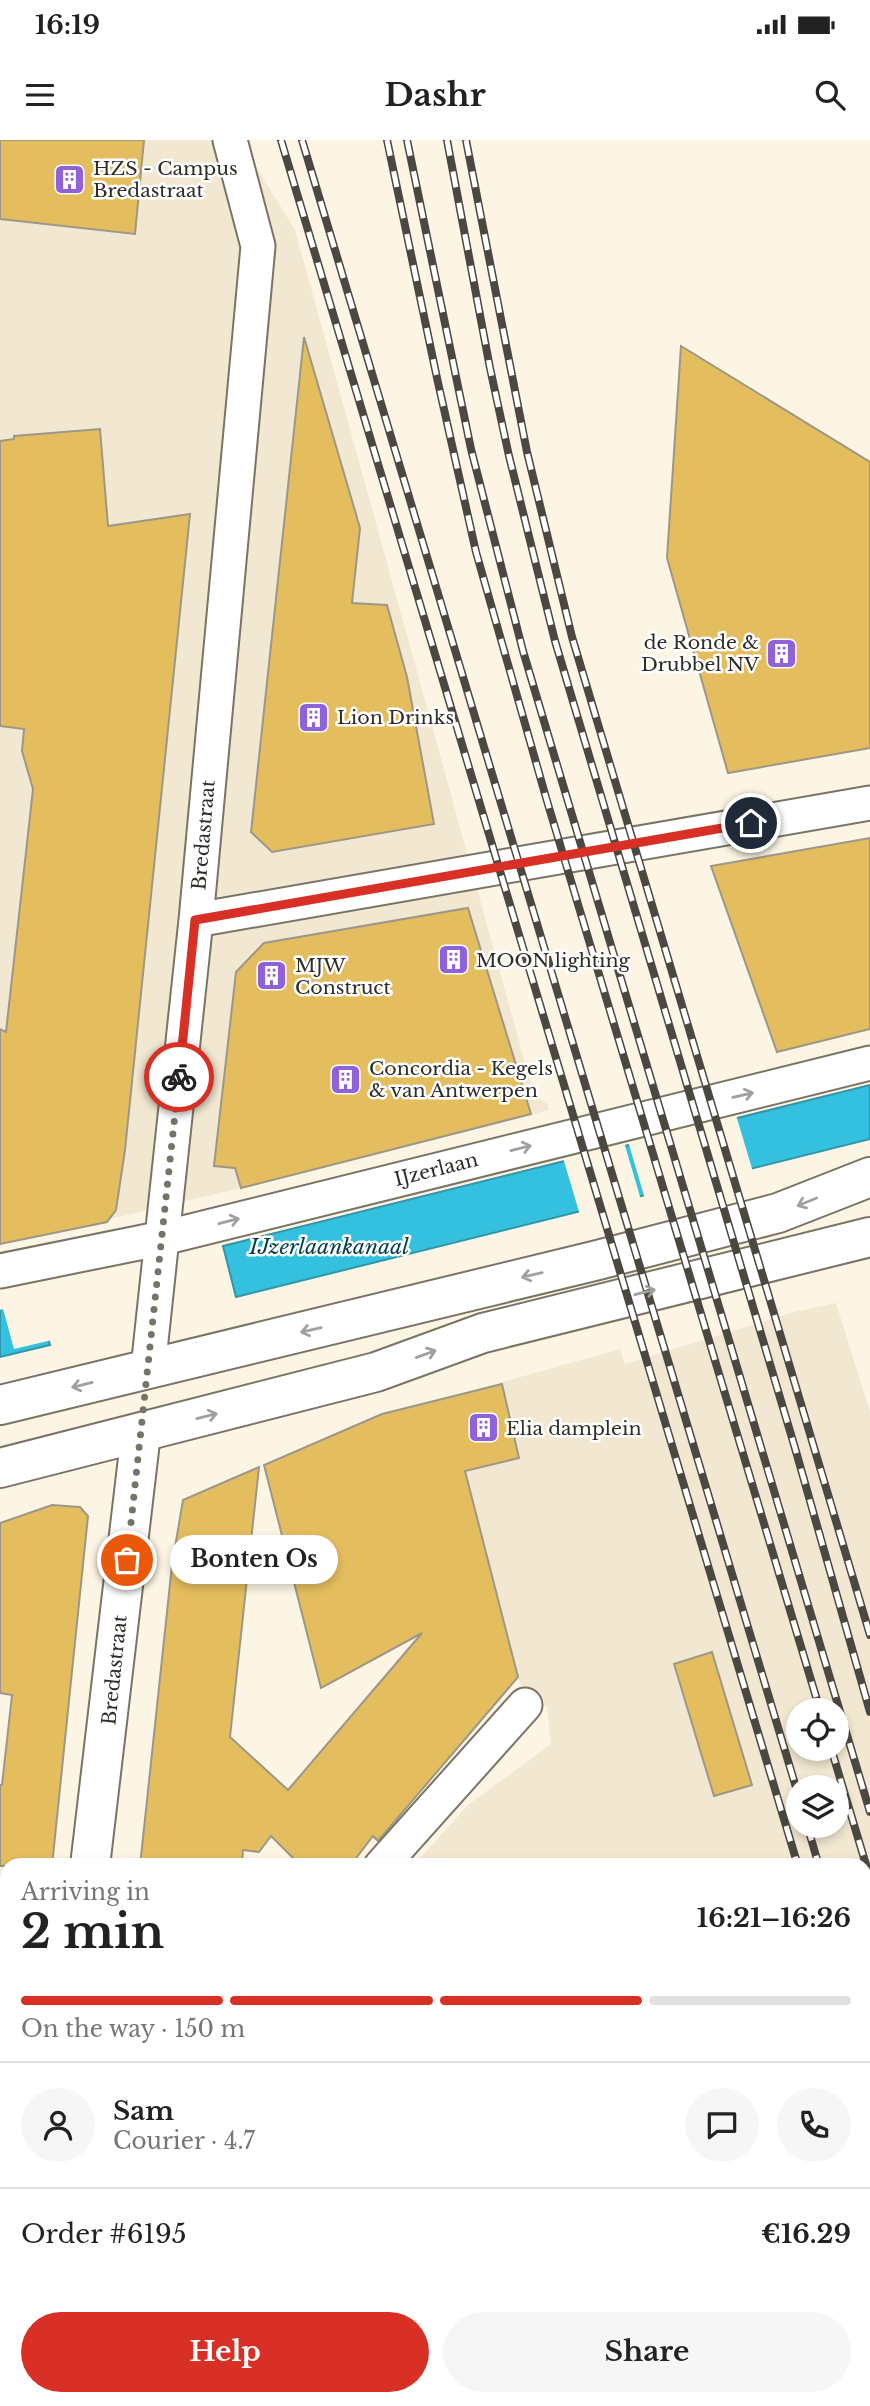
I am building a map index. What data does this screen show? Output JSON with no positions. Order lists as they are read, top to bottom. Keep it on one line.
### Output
{"streets":{"main road":["Bredastraat"],"street":["IJzerlaan"]},"crossings":[["Bredastraat","IJzerlaan"]],"water":["IJzerlaankanaal"],"places":{"building":["HZS - Campus Bredastraat","de Ronde & Drubbel NV","Lion Drinks","MOON lighting","MJW Construct","Concordia - Kegels & van Antwerpen","Elia damplein"],"other":["Bonten Os"]},"page":{"status":"16:19","header":"Dashr","bubble":"Bonten Os","heading":["2 min","Arriving in","16:21–16:26"],"panel":["Sam","Courier · 4.7","Order #6195","€16.29"],"bar":"On the way · 150 m","buttons":["Help","Share"]}}
